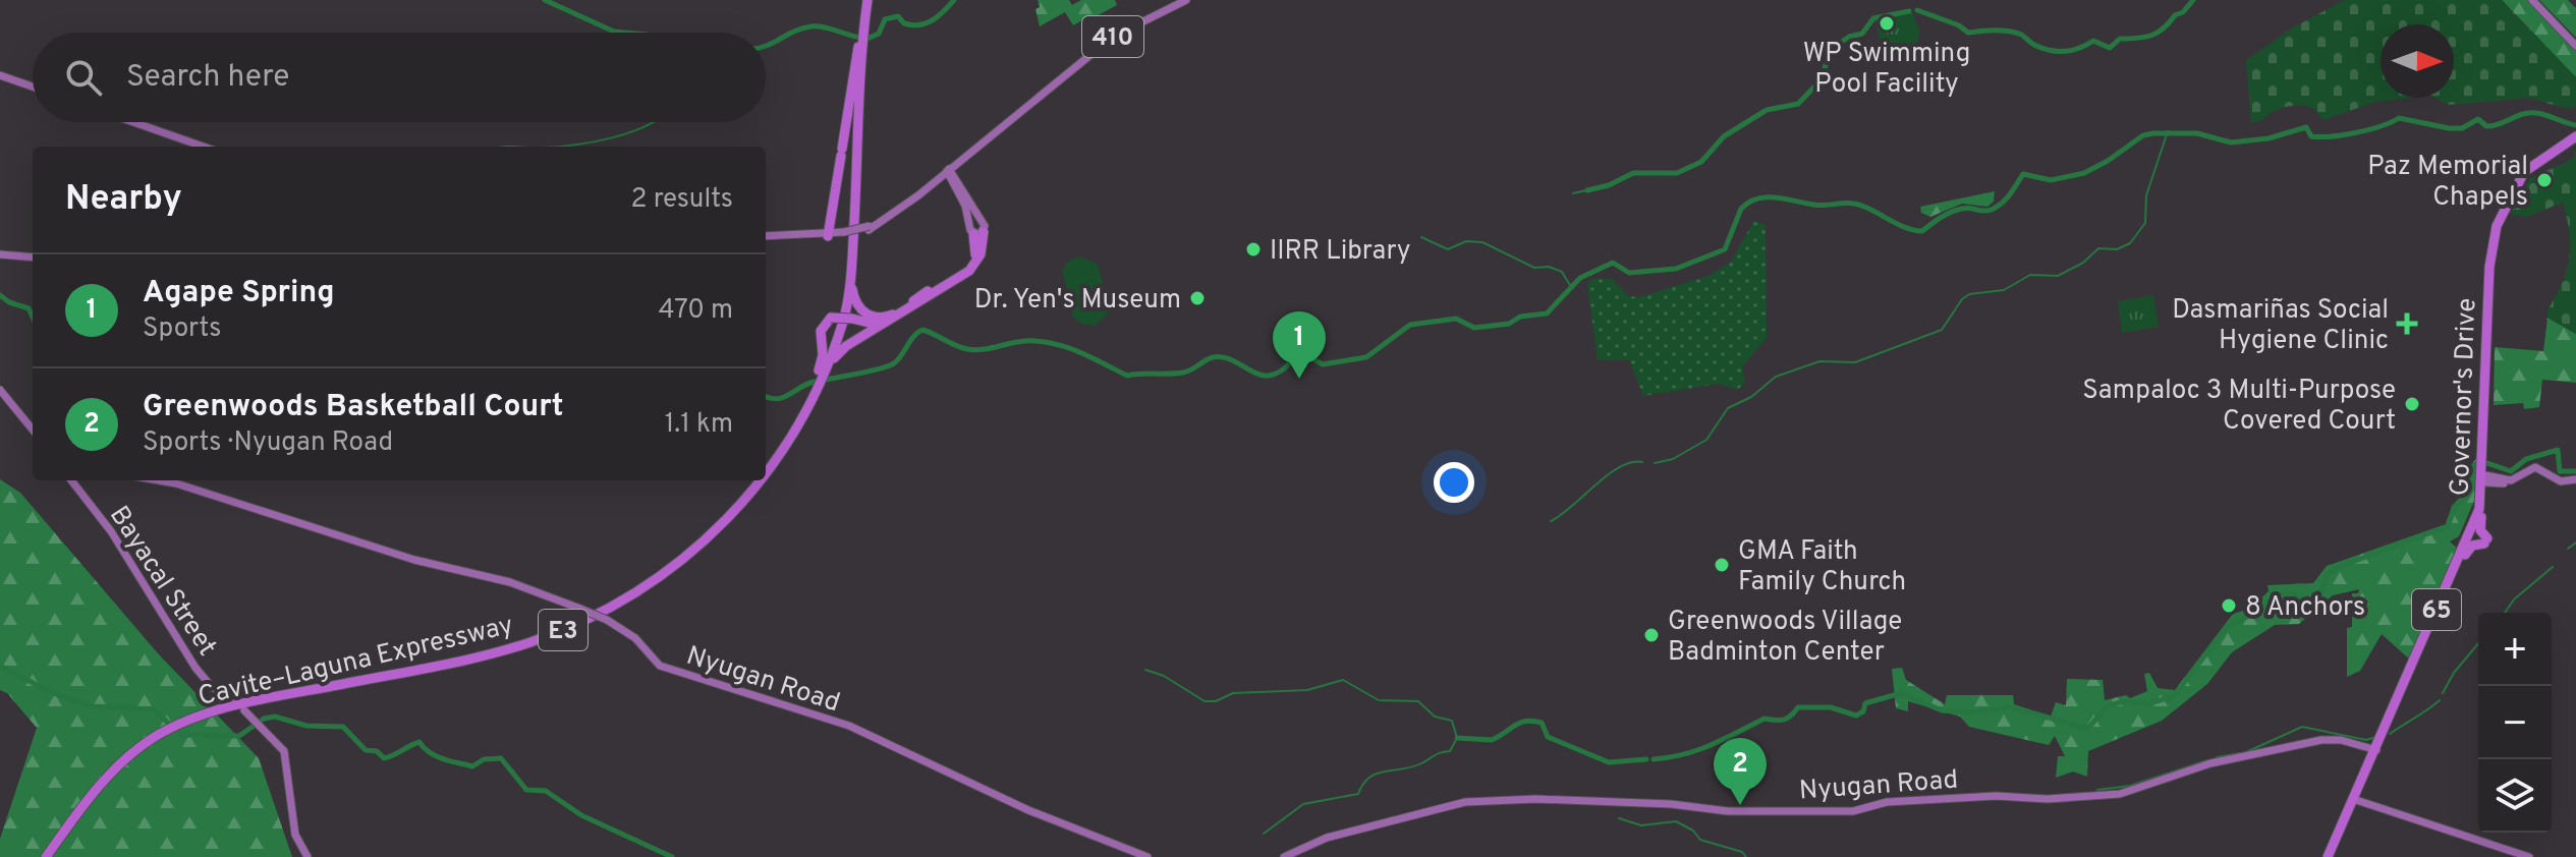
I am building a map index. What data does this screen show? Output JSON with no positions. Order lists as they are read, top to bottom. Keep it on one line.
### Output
{"streets":{"highway":["Governor's Drive","65","E3","Cavite–Laguna Expressway"],"main road":["410","Bayacal Street","Nyugan Road"]},"crossings":[["Governor's Drive","Nyugan Road"]],"places":{"other":["WP Swimming Pool Facility","Paz Memorial Chapels","IIRR Library","Dr. Yen's Museum","Sampaloc 3 Multi-Purpose Covered Court","GMA Faith Family Church","8 Anchors","Greenwoods Village Badminton Center"],"health":["Dasmariñas Social Hygiene Clinic"]},"north":"right","page":{"search":"Search here","heading":["Nearby","2 results"],"list":[{"mark":"1","name":"Agape Spring","note":"Sports","value":"470 m"},{"mark":"2","name":"Greenwoods Basketball Court","note":"Sports · Nyugan Road","value":"1.1 km"}],"pins":["1","2"],"map_buttons":["+","−"]}}
